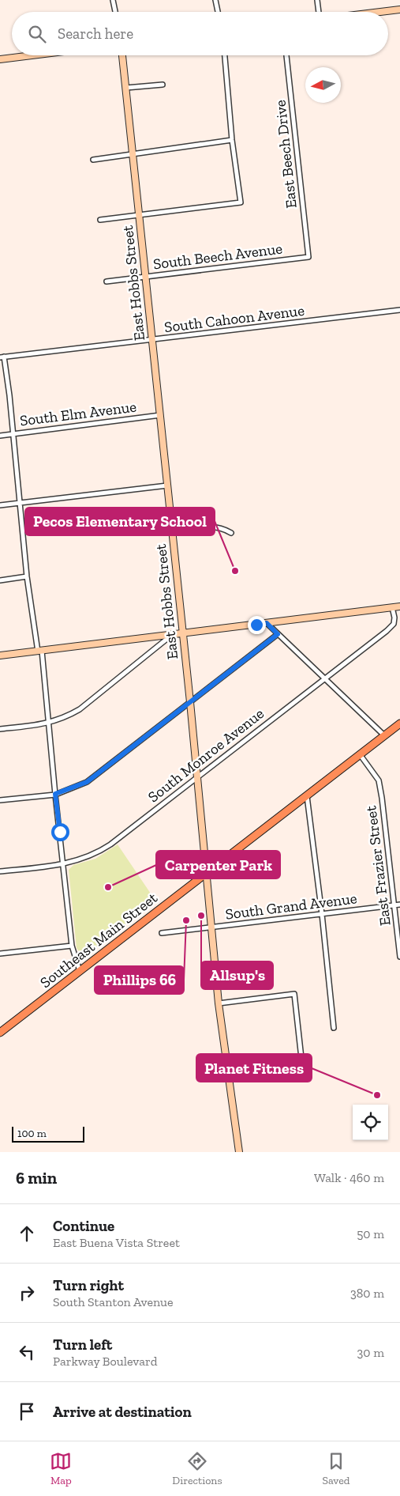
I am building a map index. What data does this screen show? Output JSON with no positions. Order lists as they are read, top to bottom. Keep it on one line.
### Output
{"streets":{"main road":["Southeast Main Street"],"street":["East Beech Drive","South Beech Avenue","East Hobbs Street","South Cahoon Avenue","South Elm Avenue","South Monroe Avenue","East Frazier Street","South Grand Avenue"]},"crossings":[["East Beech Drive","South Beech Avenue"],["South Beech Avenue","East Hobbs Street"],["East Hobbs Street","South Cahoon Avenue"],["East Hobbs Street","South Elm Avenue"],["East Hobbs Street","South Monroe Avenue"],["East Hobbs Street","South Grand Avenue"],["East Hobbs Street","Southeast Main Street"],["East Frazier Street","South Grand Avenue"],["East Frazier Street","Southeast Main Street"]],"places":["Pecos Elementary School","Carpenter Park","Allsup's","Phillips 66","Planet Fitness"],"scale_bar":"100 m","north":"left","page":{"search":"Search here","scale":"100 m","heading":["6 min","Walk · 460 m"],"list":[["Continue","East Buena Vista Street","50 m"],["Turn right","South Stanton Avenue","380 m"],["Turn left","Parkway Boulevard","30 m"],"Arrive at destination"],"nav":["Map","Directions","Saved"]}}
